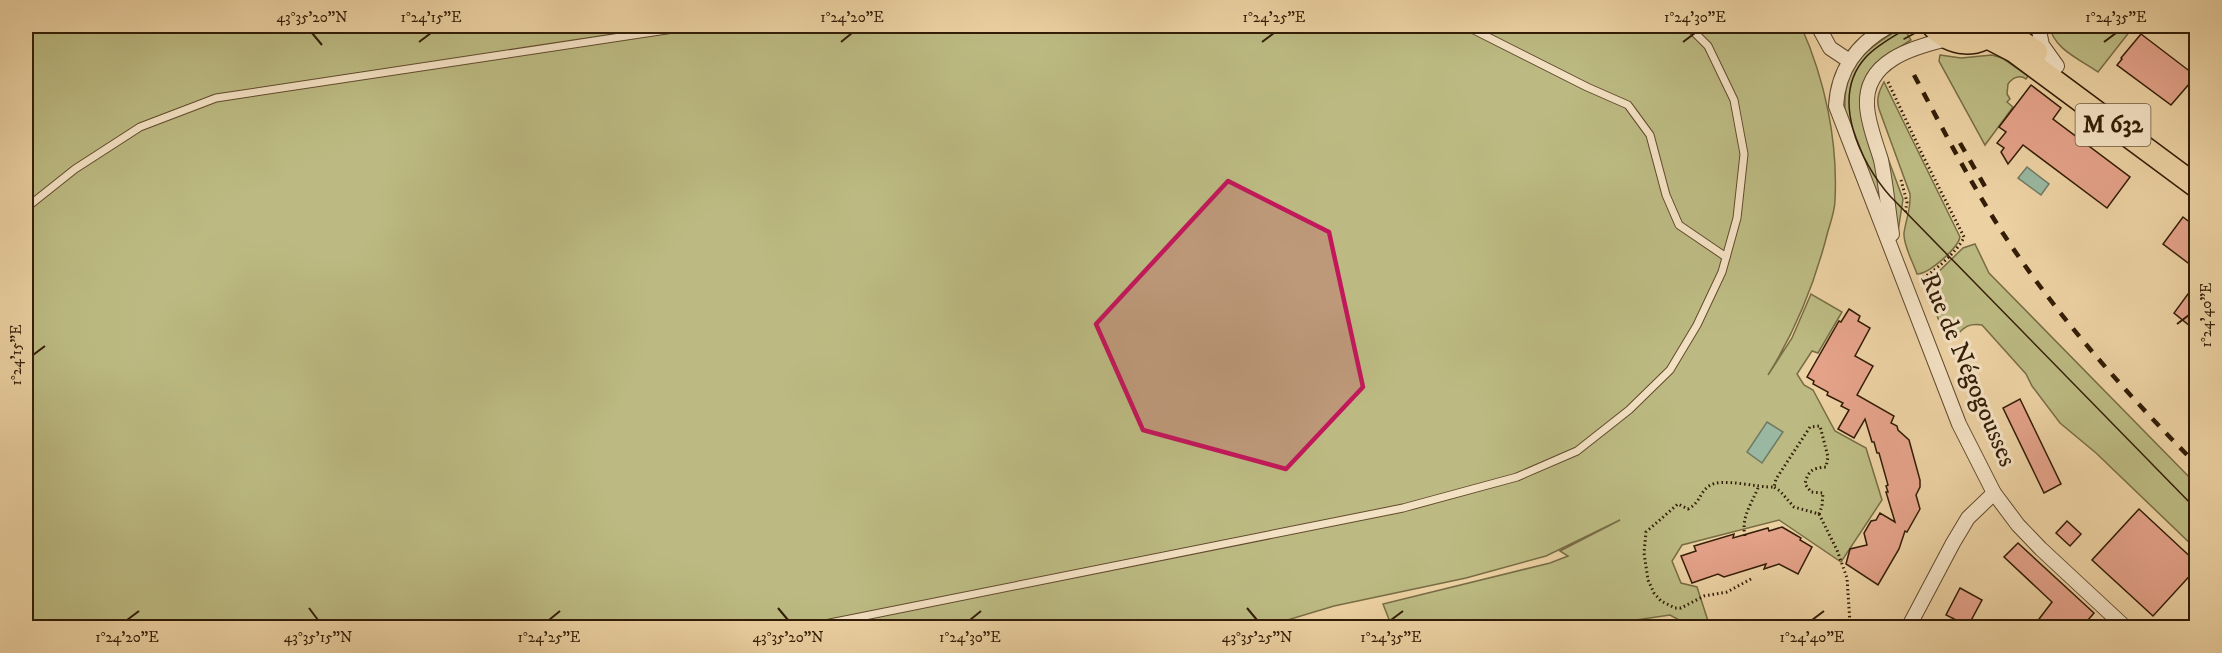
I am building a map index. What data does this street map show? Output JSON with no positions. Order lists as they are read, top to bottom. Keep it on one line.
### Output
{"streets":{"main road":["M 632"],"street":["Rue de Négogousses"]},"coordinates":["43°35'20\"N","1°24'15\"E","1°24'20\"E","1°24'25\"E","1°24'30\"E","1°24'35\"E","1°24'40\"E","43°35'15\"N","43°35'25\"N"]}
